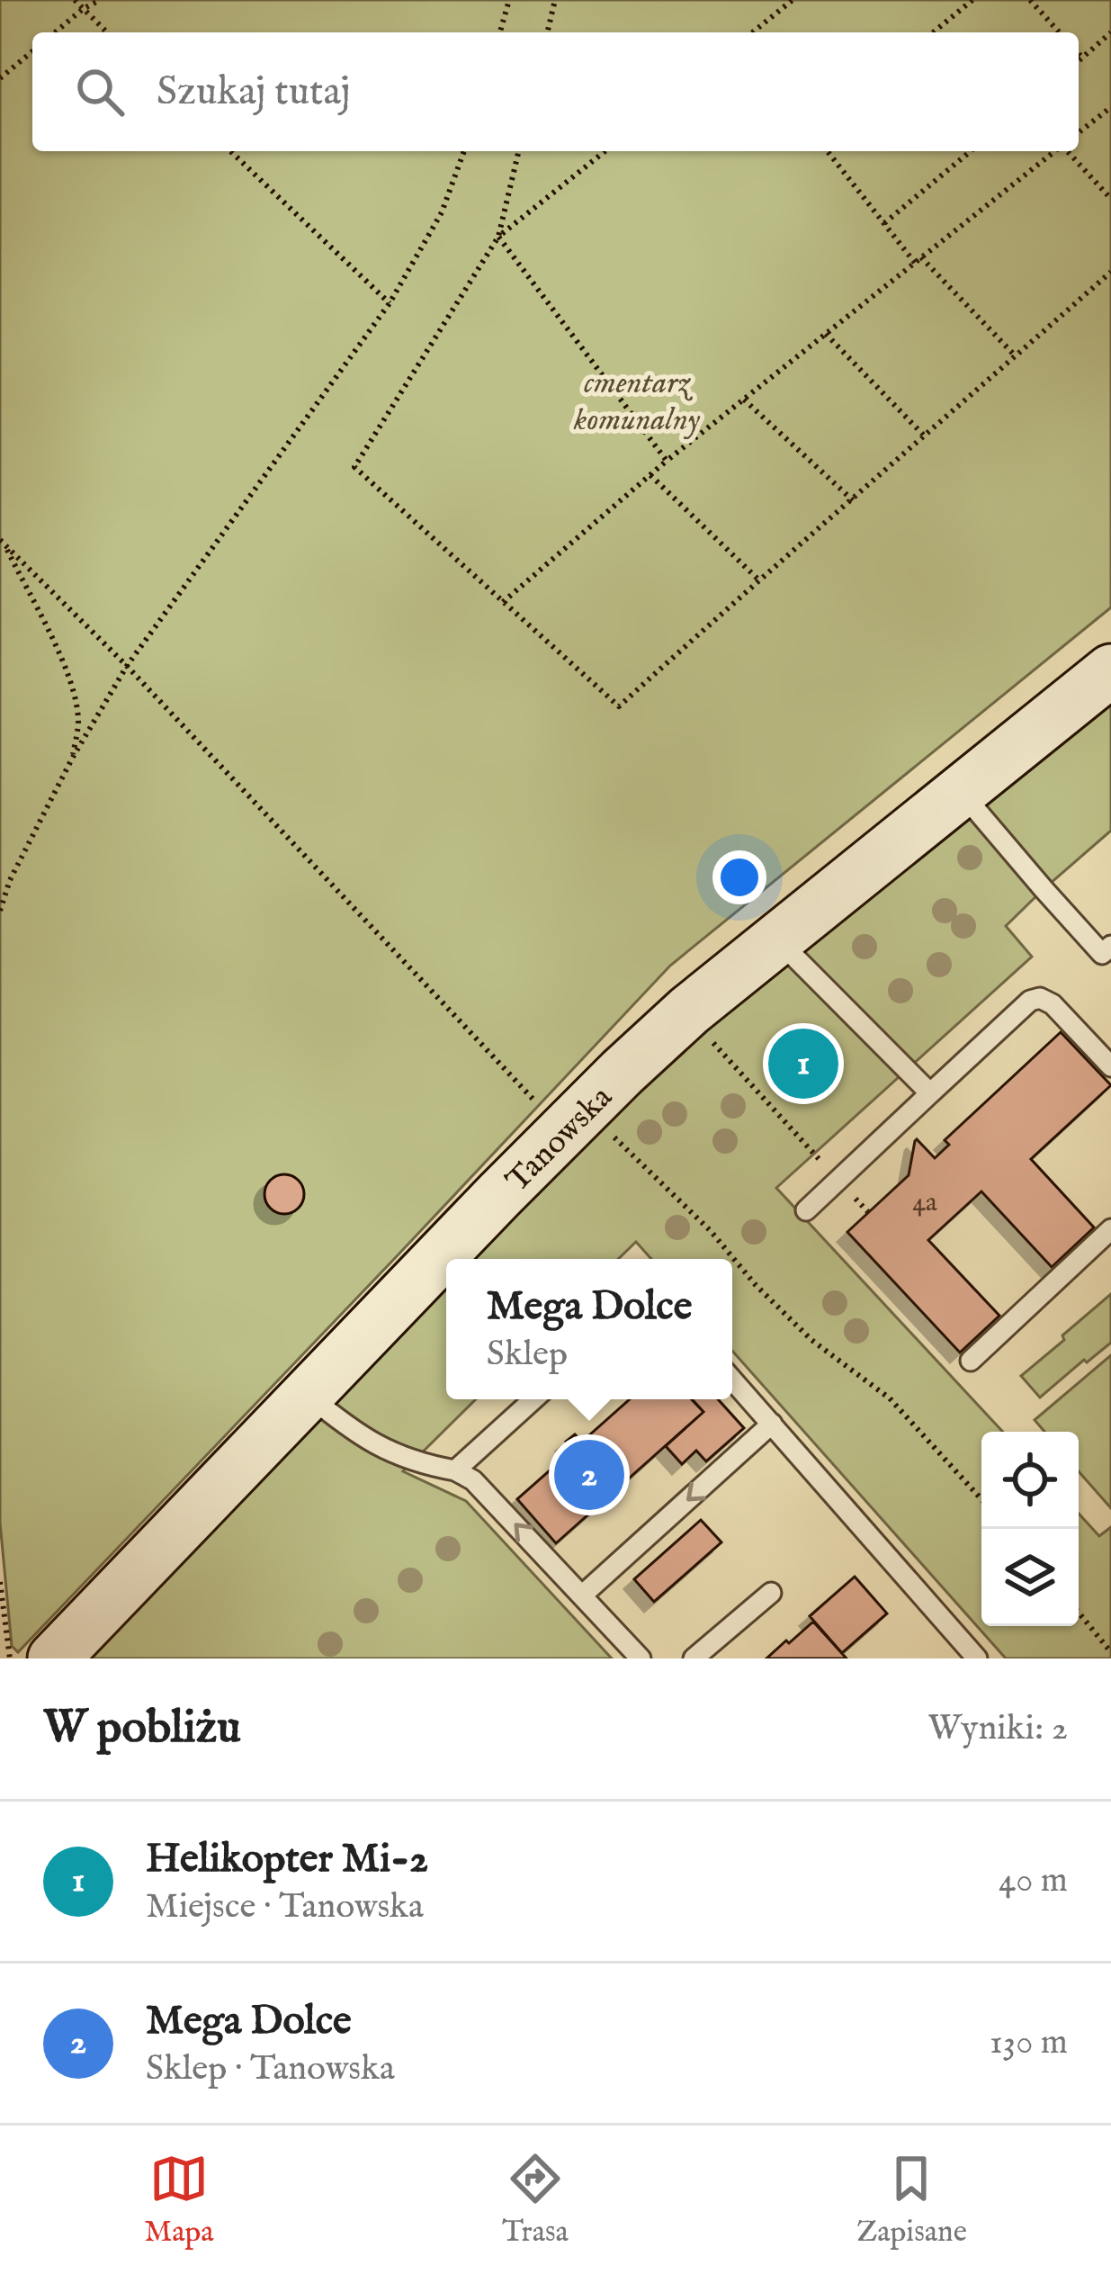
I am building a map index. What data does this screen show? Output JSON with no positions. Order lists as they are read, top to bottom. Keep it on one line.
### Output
{"streets":{"main road":["Tanowska"]},"parks":["cmentarz komunalny"],"house_numbers":["4a"],"page":{"search":"Szukaj tutaj","pins":["1","2"],"popup":["Mega Dolce","Sklep"],"heading":["W pobliżu","Wyniki: 2"],"list":[{"mark":"1","name":"Helikopter Mi-2","note":"Miejsce · Tanowska","value":"40 m"},{"mark":"2","name":"Mega Dolce","note":"Sklep · Tanowska","value":"130 m"}],"nav":["Mapa","Trasa","Zapisane"]}}
